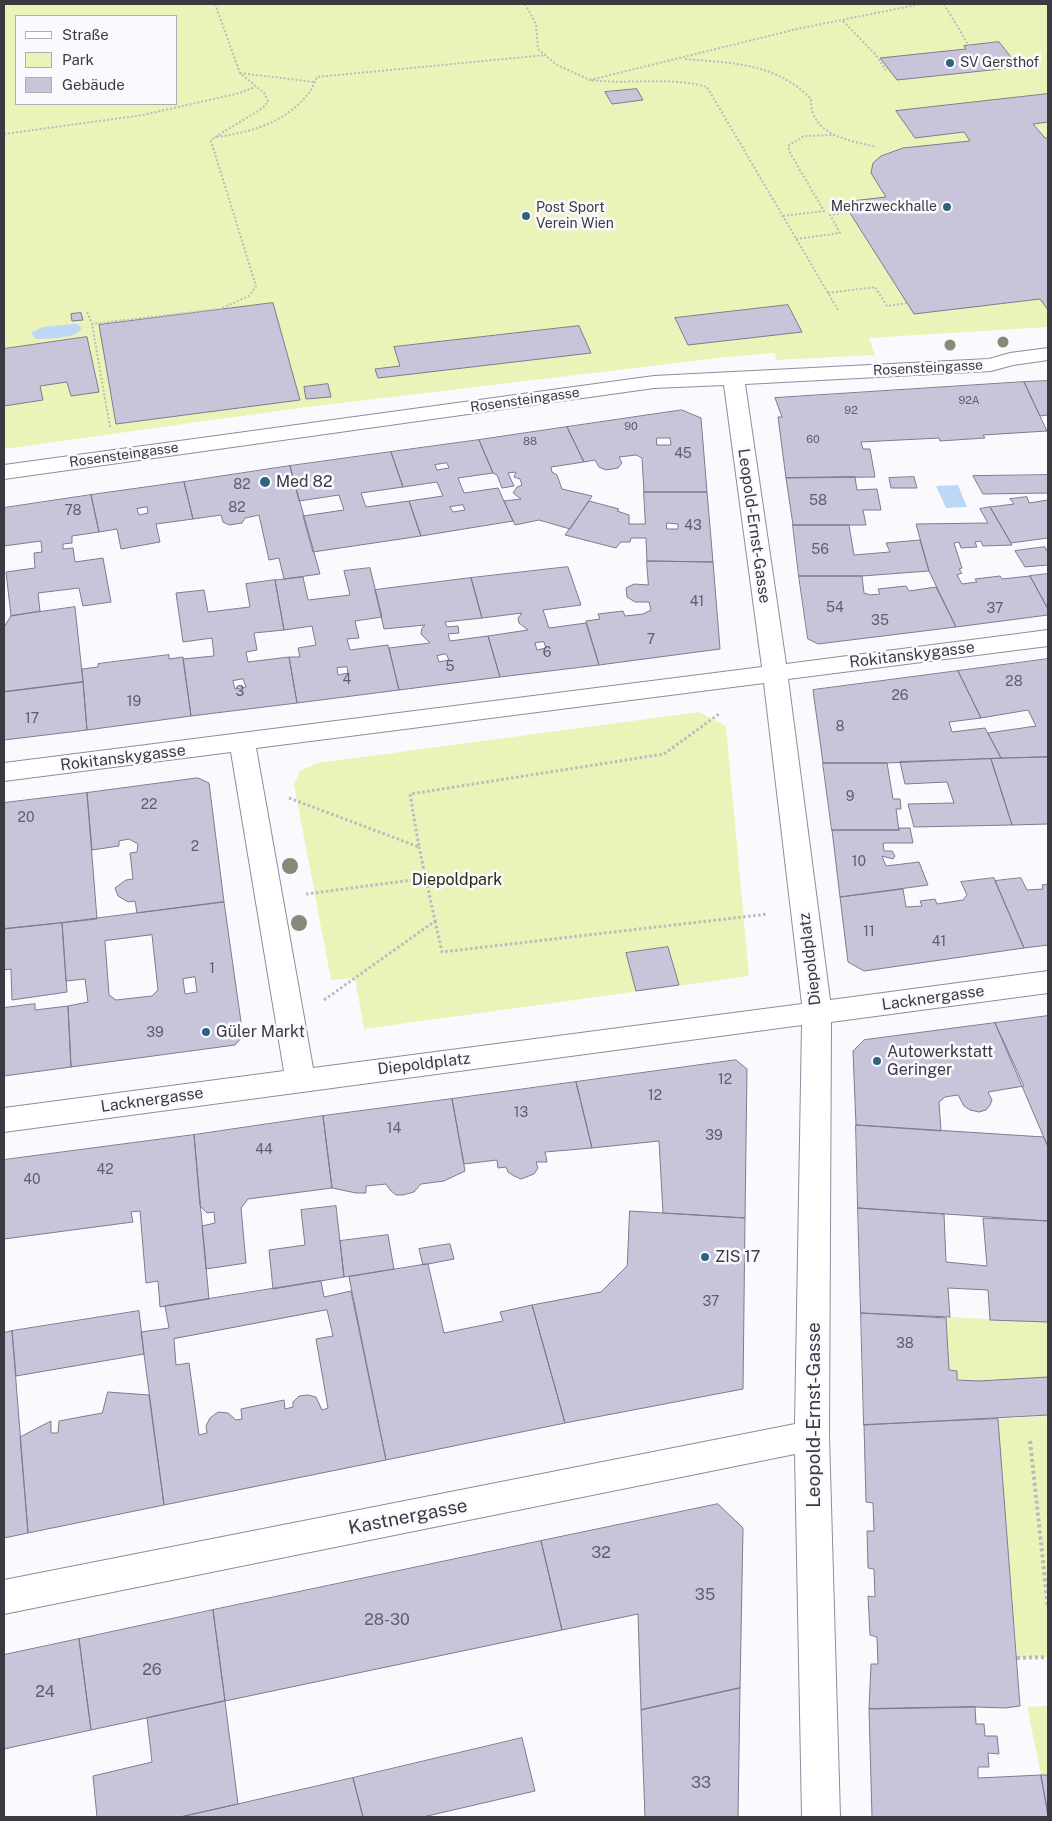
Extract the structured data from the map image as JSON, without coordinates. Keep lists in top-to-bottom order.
{
  "streets": {
    "street": [
      "Rosensteingasse",
      "Leopold-Ernst-Gasse",
      "Rokitanskygasse",
      "Diepoldplatz",
      "Lacknergasse",
      "Kastnergasse"
    ]
  },
  "crossings": [
    ["Rosensteingasse", "Leopold-Ernst-Gasse"],
    ["Leopold-Ernst-Gasse", "Rokitanskygasse"],
    ["Leopold-Ernst-Gasse", "Diepoldplatz"],
    ["Leopold-Ernst-Gasse", "Lacknergasse"],
    ["Leopold-Ernst-Gasse", "Kastnergasse"],
    ["Rokitanskygasse", "Diepoldplatz"],
    ["Diepoldplatz", "Lacknergasse"]
  ],
  "parks": ["Diepoldpark"],
  "places": [
    "SV Gersthof",
    "Mehrzweckhalle",
    "Post Sport Verein Wien",
    "Med 82",
    "Güler Markt",
    "Autowerkstatt Geringer",
    "ZIS 17"
  ],
  "house_numbers": [
    "92A",
    "92",
    "90",
    "60",
    "88",
    "45",
    "82",
    "58",
    "82",
    "78",
    "43",
    "56",
    "41",
    "54",
    "37",
    "35",
    "7",
    "6",
    "5",
    "4",
    "28",
    "3",
    "26",
    "19",
    "17",
    "8",
    "9",
    "22",
    "20",
    "2",
    "10",
    "11",
    "41",
    "1",
    "39",
    "12",
    "12",
    "13",
    "14",
    "39",
    "44",
    "42",
    "40",
    "37",
    "38",
    "32",
    "35",
    "28-30",
    "26",
    "24",
    "33"
  ],
  "legend": ["Straße", "Park", "Gebäude"]
}
